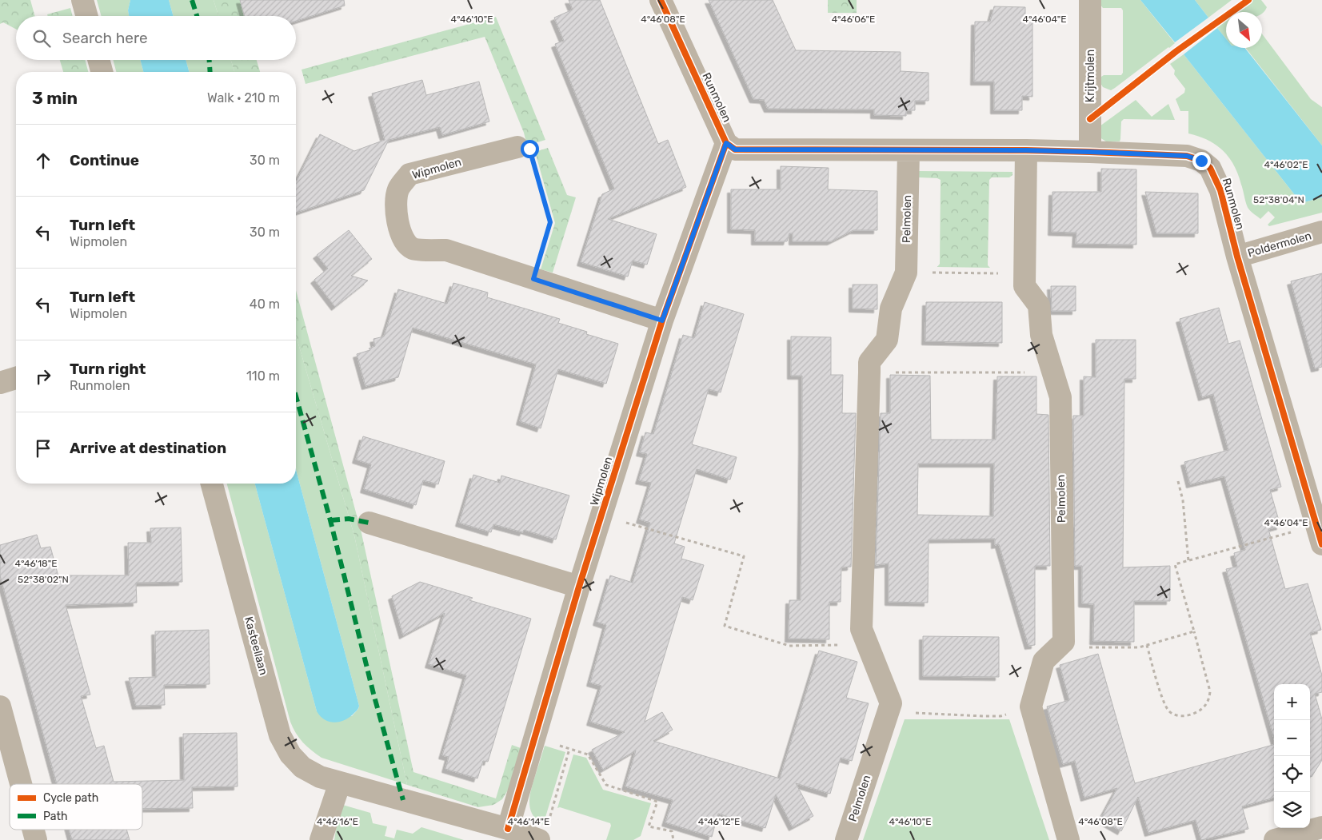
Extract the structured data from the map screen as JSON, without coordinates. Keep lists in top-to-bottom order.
{
  "streets": {
    "street": [
      "Krijtmolen",
      "Runmolen",
      "Wipmolen",
      "Pelmolen",
      "Poldermolen",
      "Kasteellaan"
    ]
  },
  "crossings": [
    ["Krijtmolen", "Runmolen"],
    ["Runmolen", "Wipmolen"],
    ["Runmolen", "Pelmolen"],
    ["Runmolen", "Poldermolen"],
    ["Wipmolen", "Kasteellaan"]
  ],
  "legend": ["Cycle path", "Path"],
  "north": "bottom right",
  "page": {
    "search": "Search here",
    "heading": ["3 min", "Walk · 210 m"],
    "list": [
      ["Continue", "30 m"],
      ["Turn left", "Wipmolen", "30 m"],
      ["Turn left", "Wipmolen", "40 m"],
      ["Turn right", "Runmolen", "110 m"],
      "Arrive at destination"
    ],
    "map_buttons": ["+", "−"]
  },
  "coordinates": [
    "4°46'10\"E",
    "4°46'08\"E",
    "4°46'06\"E",
    "4°46'04\"E",
    "4°46'02\"E",
    "52°38'04\"N",
    "4°46'18\"E",
    "52°38'02\"N",
    "4°46'16\"E",
    "4°46'14\"E",
    "4°46'12\"E"
  ]
}
